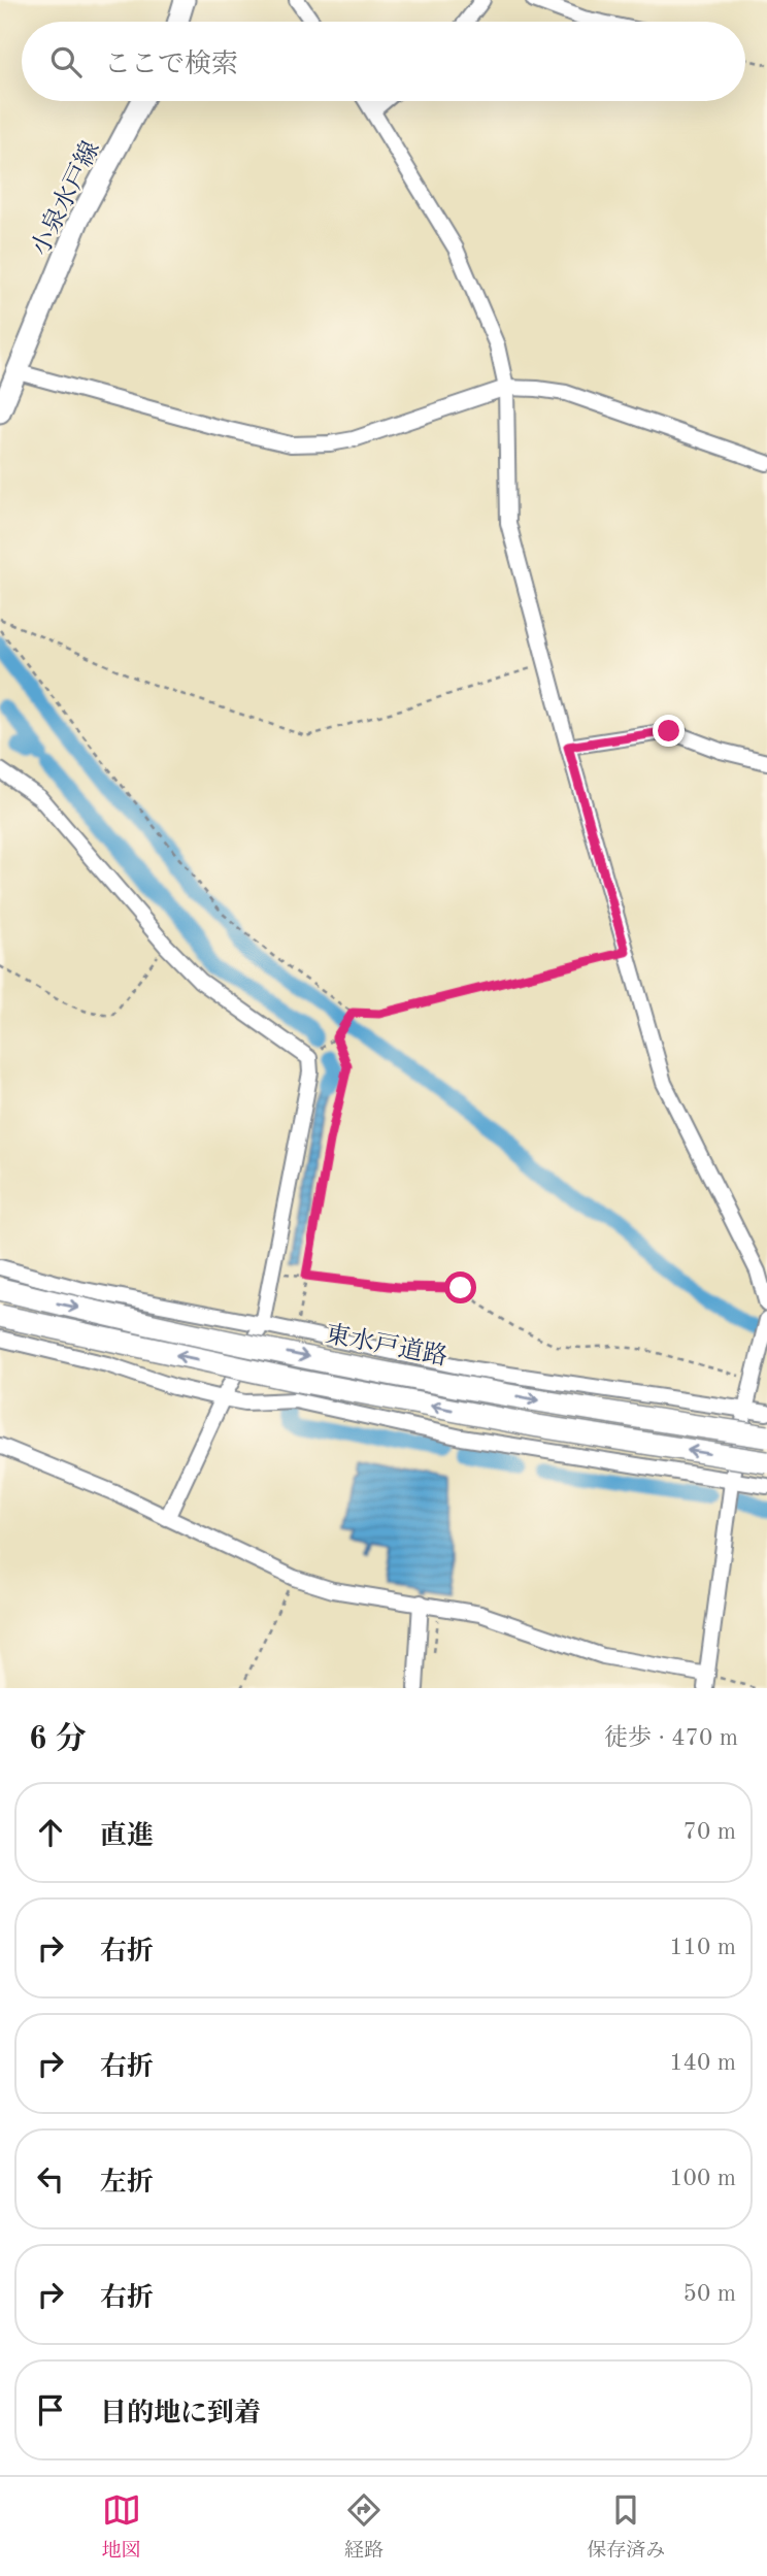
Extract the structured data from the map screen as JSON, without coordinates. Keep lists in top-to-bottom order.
{
  "streets": {
    "highway": ["東水戸道路"],
    "main road": ["小泉水戸線"]
  },
  "page": {
    "search": "ここで検索",
    "heading": ["6 分", "徒歩 · 470 m"],
    "list": [
      ["直進", "70 m"],
      ["右折", "110 m"],
      ["右折", "140 m"],
      ["左折", "100 m"],
      ["右折", "50 m"],
      "目的地に到着"
    ],
    "nav": ["地図", "経路", "保存済み"]
  }
}
